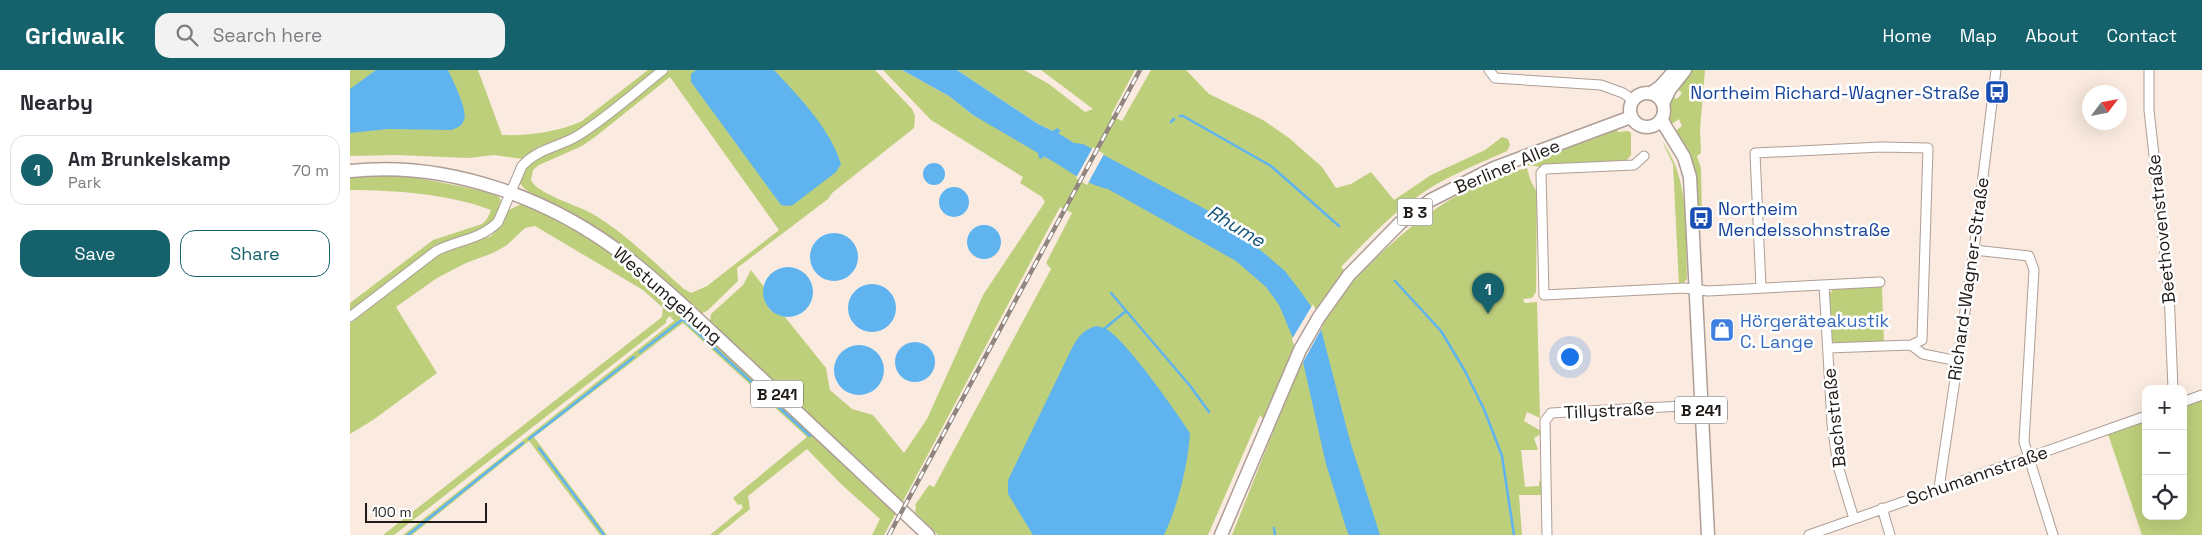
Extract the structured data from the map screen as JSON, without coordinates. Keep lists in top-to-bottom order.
{
  "streets": {
    "main road": [
      "Berliner Allee",
      "B 3",
      "Westumgehung",
      "B 241"
    ],
    "street": [
      "Beethovenstraße",
      "Richard-Wagner-Straße",
      "Tillystraße",
      "Bachstraße",
      "Schumannstraße"
    ]
  },
  "crossings": [
    ["Berliner Allee", "B 241"],
    ["Richard-Wagner-Straße", "Schumannstraße"],
    ["B 241", "Tillystraße"],
    ["Bachstraße", "Schumannstraße"]
  ],
  "water": ["Rhume"],
  "places": {
    "bus stop": ["Northeim Richard-Wagner-Straße", "Northeim Mendelssohnstraße"],
    "shop": ["Hörgeräteakustik C. Lange"]
  },
  "scale_bar": "100 m",
  "north": "top right",
  "page": {
    "header": "Gridwalk",
    "search": "Search here",
    "nav": [
      "Home",
      "Map",
      "About",
      "Contact"
    ],
    "heading": "Nearby",
    "list": [
      {
        "mark": "1",
        "name": "Am Brunkelskamp",
        "note": "Park",
        "value": "70 m"
      }
    ],
    "buttons": ["Save", "Share"],
    "pins": "1",
    "map_buttons": ["+", "−"],
    "scale": "100 m"
  }
}
